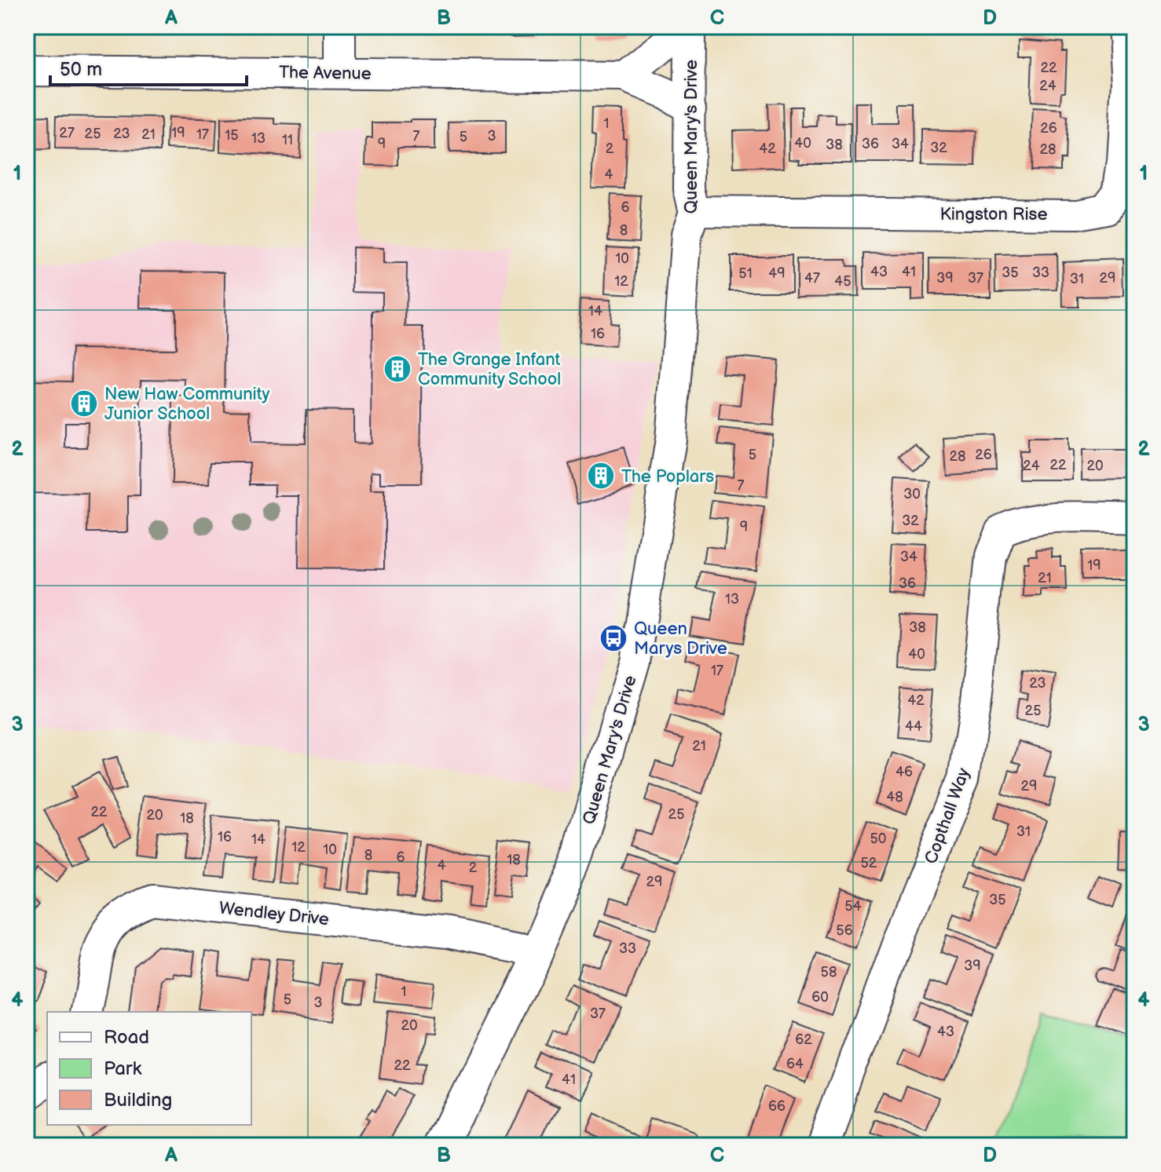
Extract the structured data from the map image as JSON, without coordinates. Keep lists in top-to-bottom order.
{
  "streets": {
    "street": [
      "The Avenue",
      "Queen Mary's Drive",
      "Kingston Rise",
      "Copthall Way",
      "Wendley Drive"
    ]
  },
  "crossings": [
    ["The Avenue", "Queen Mary's Drive"],
    ["Queen Mary's Drive", "Kingston Rise"],
    ["Queen Mary's Drive", "Wendley Drive"]
  ],
  "places": {
    "building": ["The Grange Infant Community School", "New Haw Community Junior School", "The Poplars"],
    "bus stop": ["Queen Marys Drive"]
  },
  "house_numbers": [
    "22",
    "24",
    "1",
    "26",
    "27",
    "19",
    "25",
    "23",
    "21",
    "17",
    "15",
    "7",
    "3",
    "5",
    "13",
    "11",
    "40",
    "9",
    "36",
    "34",
    "38",
    "32",
    "2",
    "42",
    "28",
    "4",
    "6",
    "8",
    "10",
    "43",
    "41",
    "35",
    "33",
    "51",
    "49",
    "47",
    "39",
    "37",
    "29",
    "31",
    "12",
    "45",
    "14",
    "16",
    "5",
    "26",
    "28",
    "22",
    "24",
    "20",
    "7",
    "30",
    "32",
    "9",
    "34",
    "19",
    "21",
    "36",
    "13",
    "38",
    "40",
    "17",
    "23",
    "42",
    "25",
    "44",
    "21",
    "46",
    "29",
    "48",
    "22",
    "25",
    "20",
    "18",
    "31",
    "16",
    "50",
    "14",
    "12",
    "10",
    "8",
    "6",
    "18",
    "52",
    "4",
    "2",
    "29",
    "35",
    "54",
    "56",
    "33",
    "39",
    "58",
    "1",
    "60",
    "5",
    "3",
    "37",
    "20",
    "43",
    "62",
    "64",
    "22",
    "41",
    "66"
  ],
  "legend": ["Road", "Park", "Building"],
  "scale_bar": "50 m",
  "grid": {
    "columns": [
      "A",
      "B",
      "C",
      "D"
    ],
    "rows": [
      "1",
      "2",
      "3",
      "4"
    ]
  }
}
